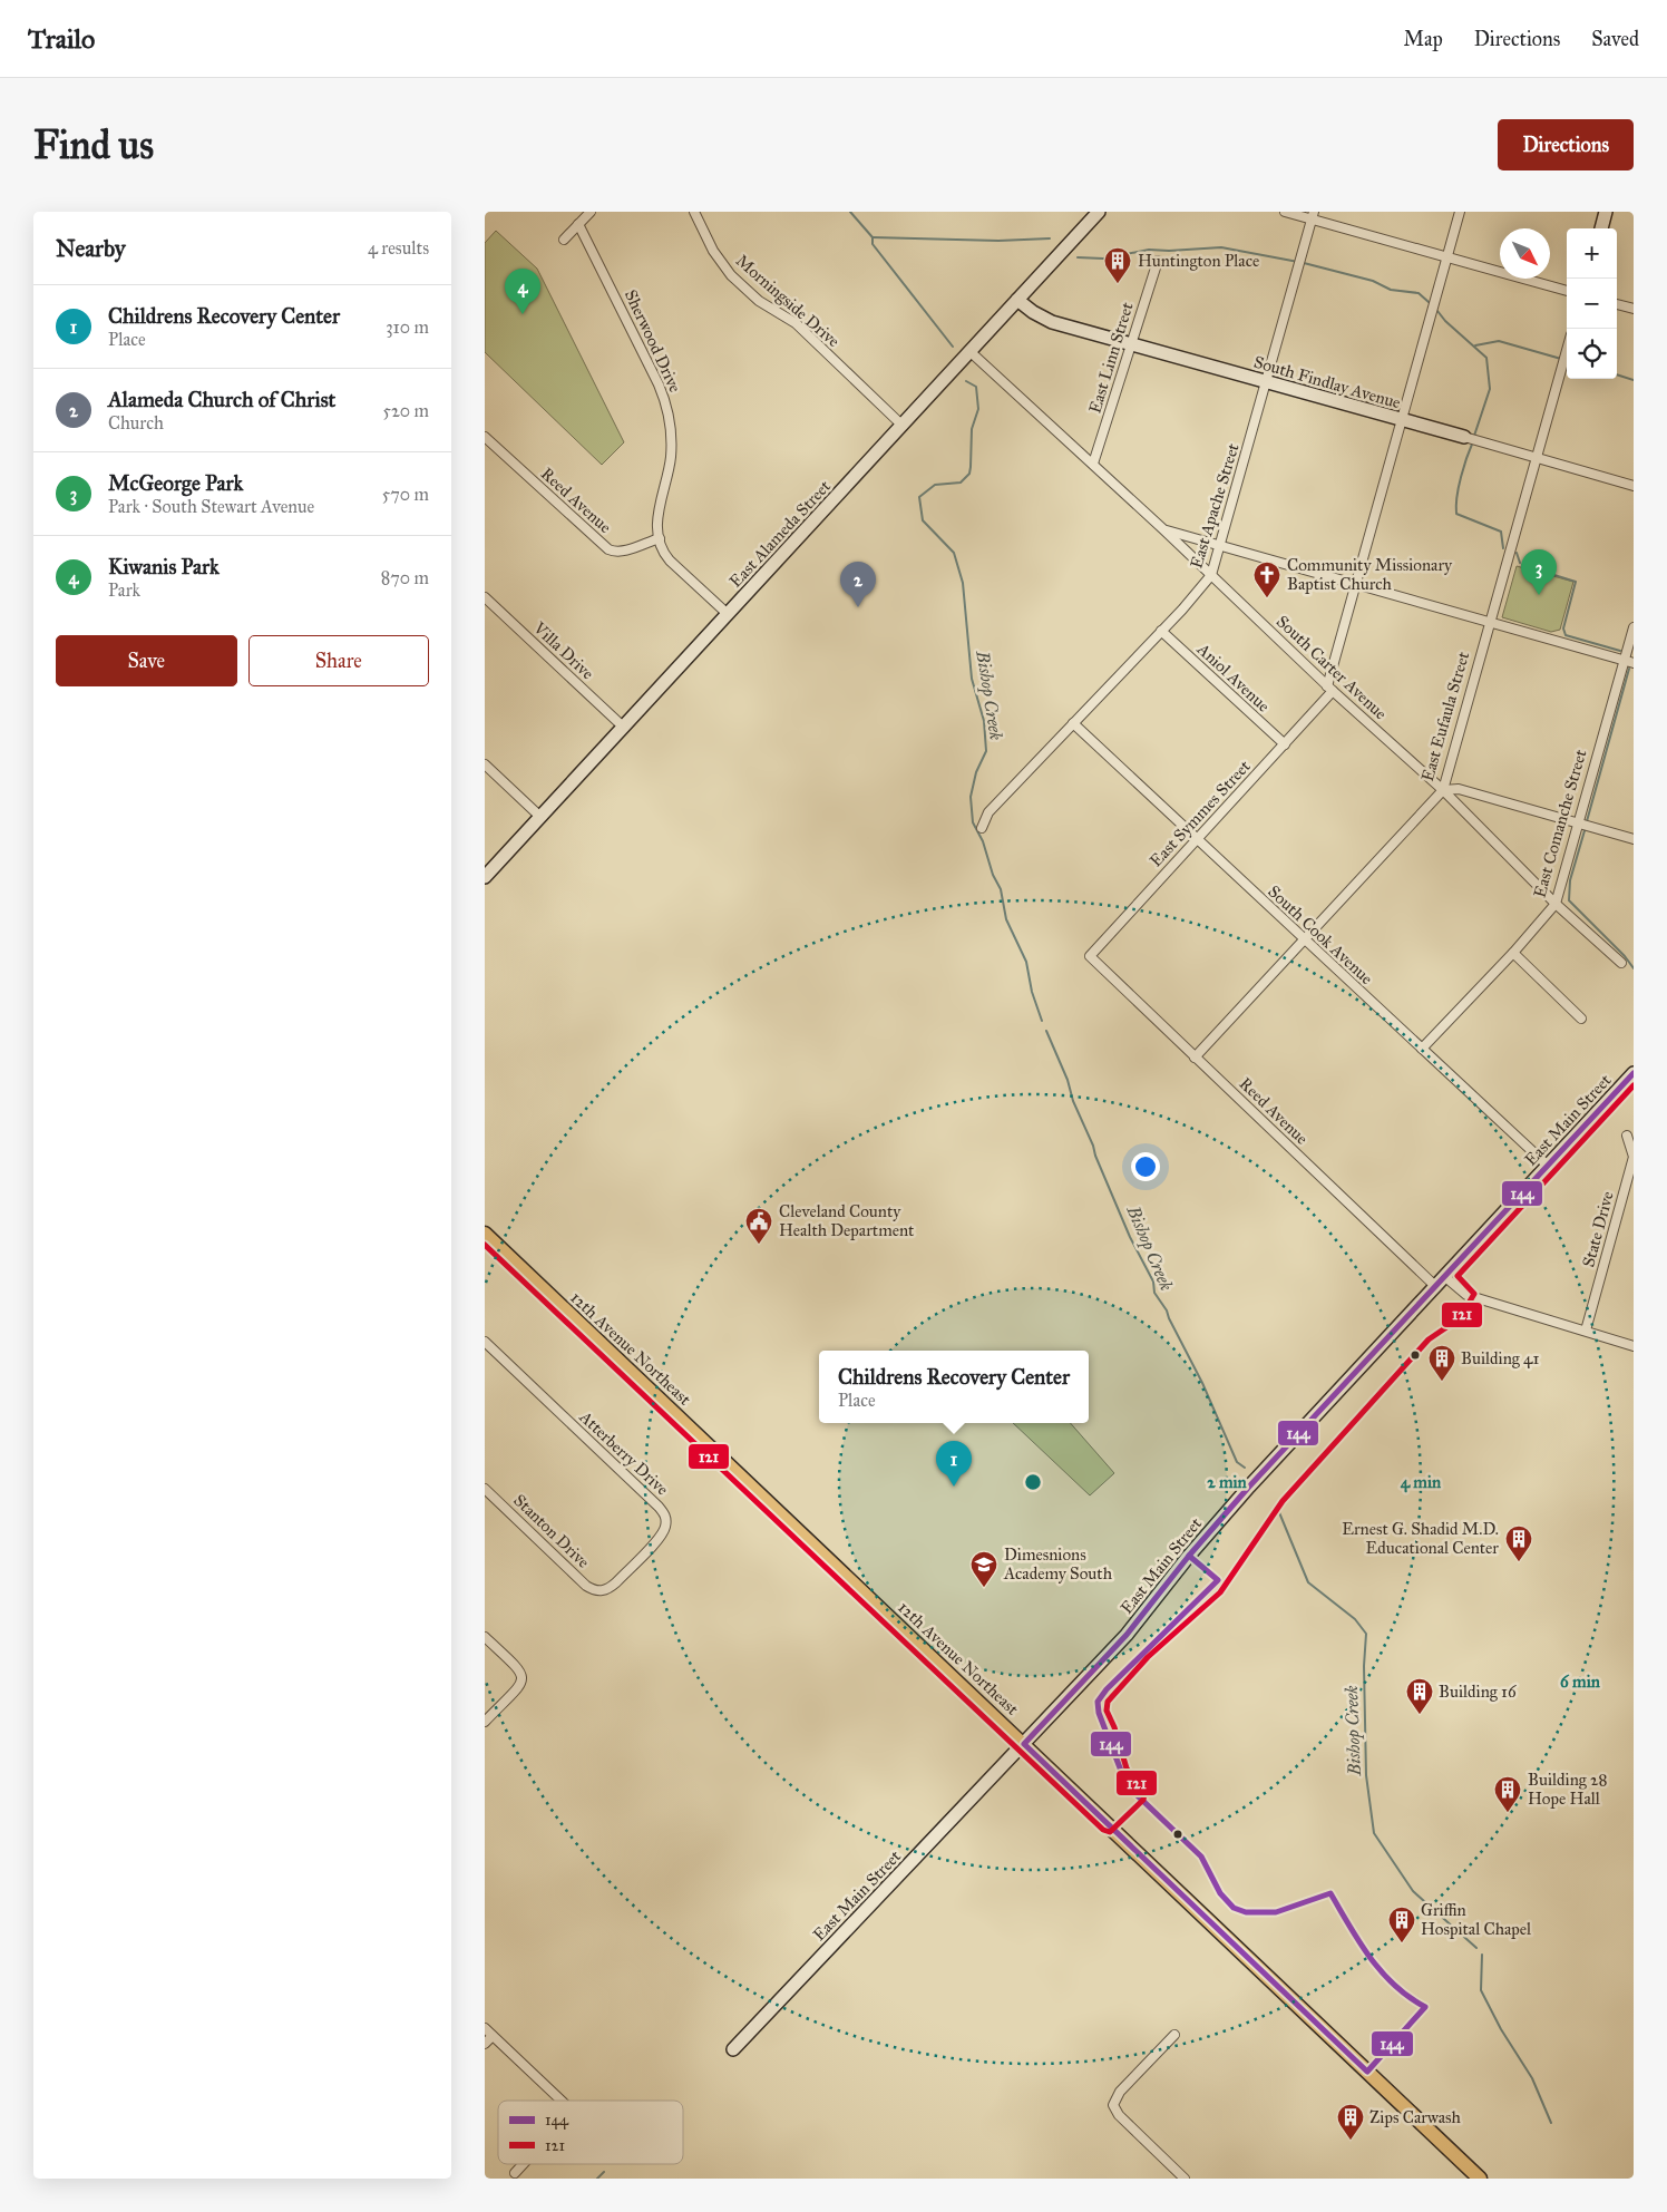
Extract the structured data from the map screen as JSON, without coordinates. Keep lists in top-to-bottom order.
{
  "streets": {
    "main road": ["12th Avenue Northeast"],
    "street": [
      "Morningside Drive",
      "Sherwood Drive",
      "East Linn Street",
      "South Findlay Avenue",
      "Reed Avenue",
      "East Apache Street",
      "East Alameda Street",
      "Villa Drive",
      "South Carter Avenue",
      "Aniol Avenue",
      "East Eufaula Street",
      "East Symmes Street",
      "East Comanche Street",
      "South Cook Avenue",
      "East Main Street",
      "State Drive",
      "Atterberry Drive",
      "Stanton Drive"
    ]
  },
  "crossings": [
    ["Morningside Drive", "East Alameda Street"],
    ["Sherwood Drive", "Reed Avenue"],
    ["Sherwood Drive", "East Alameda Street"],
    ["East Linn Street", "South Findlay Avenue"],
    ["East Linn Street", "South Carter Avenue"],
    ["South Findlay Avenue", "East Apache Street"],
    ["South Findlay Avenue", "East Alameda Street"],
    ["South Findlay Avenue", "East Eufaula Street"],
    ["South Findlay Avenue", "East Symmes Street"],
    ["Reed Avenue", "East Eufaula Street"],
    ["Reed Avenue", "East Symmes Street"],
    ["Reed Avenue", "East Main Street"],
    ["East Apache Street", "South Carter Avenue"],
    ["East Apache Street", "Aniol Avenue"],
    ["East Apache Street", "South Cook Avenue"],
    ["East Alameda Street", "Villa Drive"],
    ["East Alameda Street", "South Carter Avenue"],
    ["South Carter Avenue", "East Eufaula Street"],
    ["South Carter Avenue", "East Symmes Street"],
    ["South Carter Avenue", "East Comanche Street"],
    ["Aniol Avenue", "East Symmes Street"],
    ["East Eufaula Street", "South Cook Avenue"],
    ["East Symmes Street", "South Cook Avenue"],
    ["East Comanche Street", "South Cook Avenue"],
    ["South Cook Avenue", "East Main Street"],
    ["East Main Street", "12th Avenue Northeast"],
    ["Atterberry Drive", "Stanton Drive"]
  ],
  "water": ["Bishop Creek"],
  "places": {
    "building": [
      "Huntington Place",
      "Building 41",
      "Ernest G. Shadid M.D. Educational Center",
      "Building 16",
      "Building 28 Hope Hall",
      "Griffin Hospital Chapel",
      "Zips Carwash"
    ],
    "church": ["Community Missionary Baptist Church"],
    "public building": ["Cleveland County Health Department"],
    "school or university": ["Dimesnions Academy South"]
  },
  "lines": ["transit line 144", "transit line 121"],
  "legend": ["144", "121"],
  "north": "bottom right",
  "page": {
    "header": "Trailo",
    "nav": ["Map", "Directions", "Saved"],
    "buttons": [
      "Directions",
      ["Save", "Share"]
    ],
    "title": "Find us",
    "heading": ["Nearby", "4 results"],
    "map_buttons": ["+", "−"],
    "pins": [
      "4",
      "3",
      "2",
      "1"
    ],
    "list": [
      {
        "mark": "1",
        "name": "Childrens Recovery Center",
        "note": "Place",
        "value": "310 m"
      },
      {
        "mark": "2",
        "name": "Alameda Church of Christ",
        "note": "Church",
        "value": "520 m"
      },
      {
        "mark": "3",
        "name": "McGeorge Park",
        "note": "Park · South Stewart Avenue",
        "value": "570 m"
      },
      {
        "mark": "4",
        "name": "Kiwanis Park",
        "note": "Park",
        "value": "870 m"
      }
    ],
    "popup": ["Childrens Recovery Center", "Place"]
  },
  "rings": ["2 min", "4 min", "6 min"]
}
